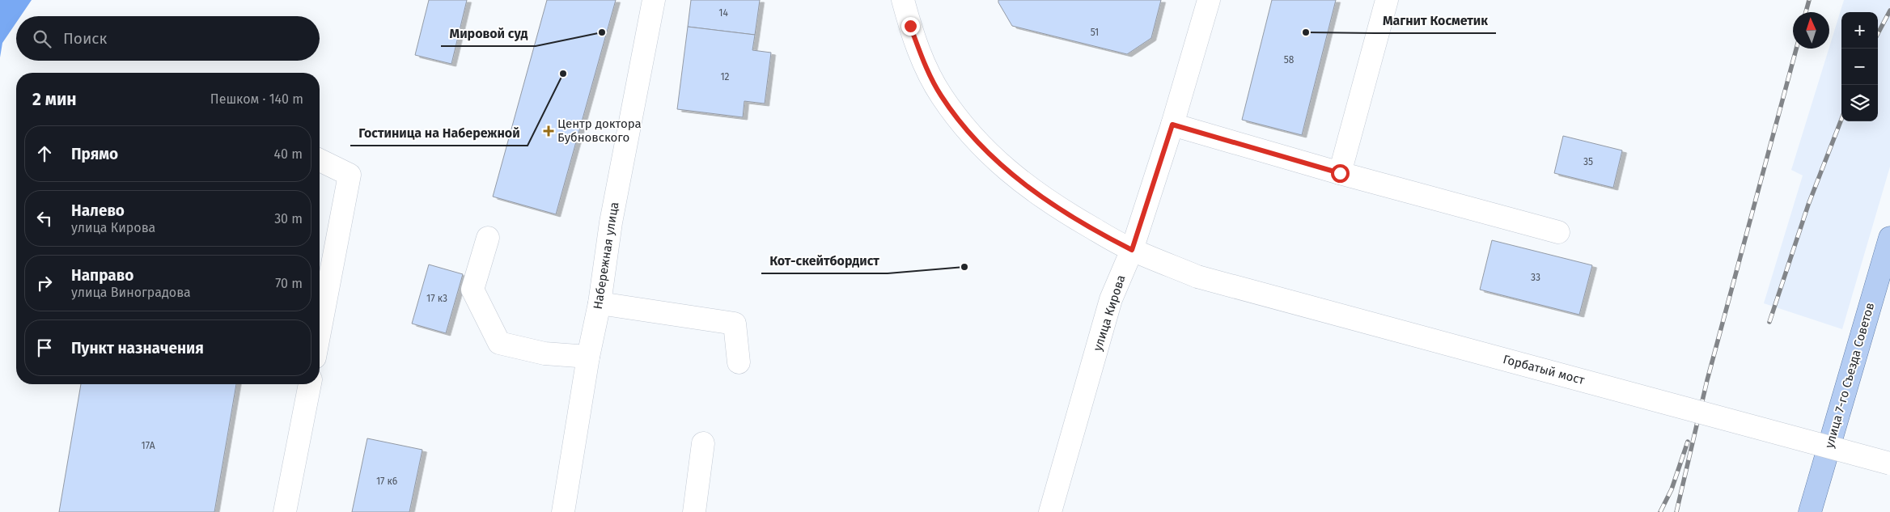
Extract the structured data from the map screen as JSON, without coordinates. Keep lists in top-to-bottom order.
{
  "streets": {
    "main road": ["улица 7-го Съезда Советов"],
    "street": ["Набережная улица", "улица Кирова", "Горбатый мост"]
  },
  "crossings": [
    ["улица Кирова", "Горбатый мост"]
  ],
  "places": {
    "other": [
      "Мировой суд",
      "Магнит Косметик",
      "Гостиница на Набережной",
      "Кот-скейтбордист"
    ],
    "health": ["Центр доктора Бубновского"]
  },
  "house_numbers": [
    "14",
    "51",
    "58",
    "12",
    "35",
    "33",
    "17 к3",
    "17А",
    "17 к6"
  ],
  "north": "top",
  "page": {
    "map_buttons": ["+", "−"],
    "search": "Поиск",
    "heading": ["2 мин", "Пешком · 140 m"],
    "list": [
      ["Прямо", "40 m"],
      ["Налево", "улица Кирова", "30 m"],
      ["Направо", "улица Виноградова", "70 m"],
      "Пункт назначения"
    ]
  }
}
